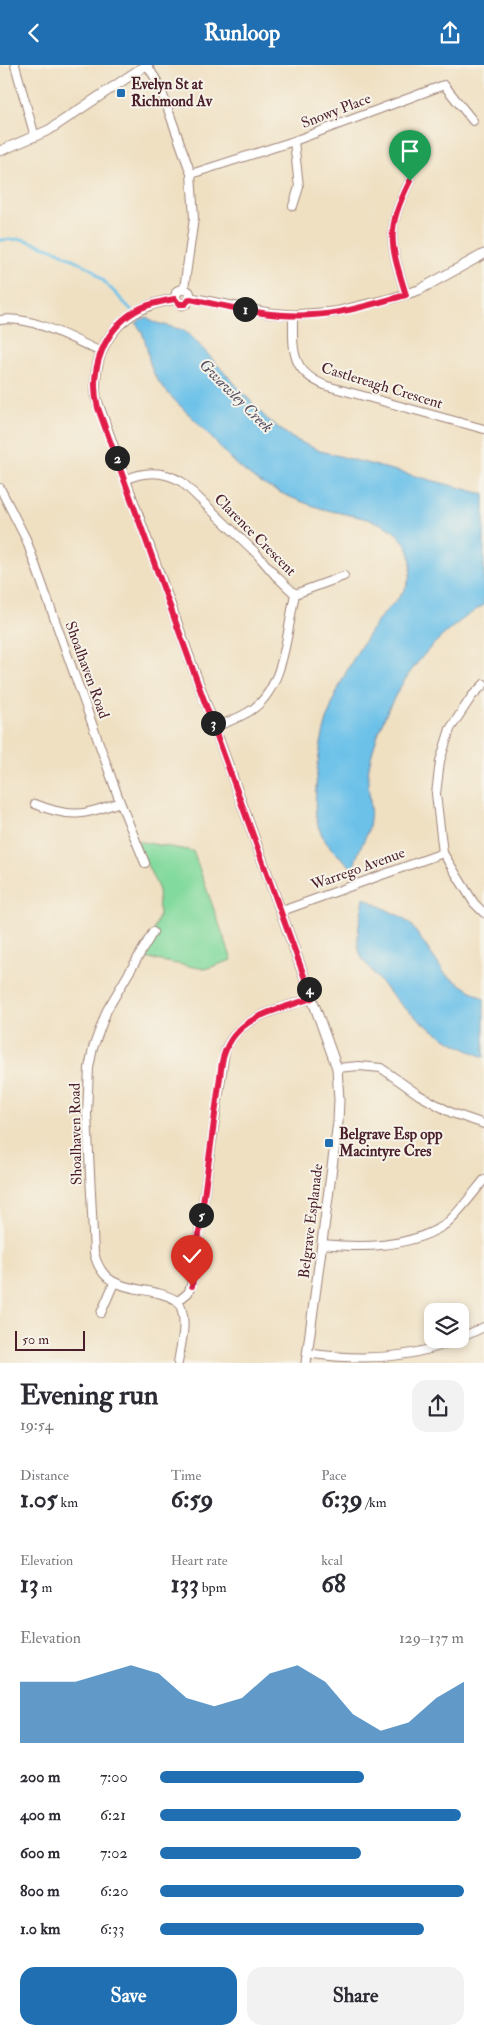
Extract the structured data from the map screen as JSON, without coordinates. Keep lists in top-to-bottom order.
{
  "streets": {
    "street": [
      "Snowy Place",
      "Castlereagh Crescent",
      "Clarence Crescent",
      "Shoalhaven Road",
      "Warrego Avenue",
      "Belgrave Esplanade"
    ]
  },
  "crossings": [
    ["Clarence Crescent", "Belgrave Esplanade"],
    ["Warrego Avenue", "Belgrave Esplanade"]
  ],
  "water": ["Gwawley Creek"],
  "places": {
    "transit": ["Evelyn St at Richmond Av", "Belgrave Esp opp Macintyre Cres"]
  },
  "scale_bar": "50 m",
  "page": {
    "header": "Runloop",
    "pins": [
      "1",
      "2",
      "3",
      "4",
      "5"
    ],
    "scale": "50 m",
    "heading": ["Evening run", "19:54"],
    "stats": [
      ["Distance", "1.05 km"],
      ["Time", "6:59"],
      ["Pace", "6:39 /km"],
      ["Elevation", "13 m"],
      ["Heart rate", "133 bpm"],
      ["kcal", "68"]
    ],
    "chart": ["Elevation", "129–137 m"],
    "list": [
      {
        "name": "200 m",
        "note": "7:00"
      },
      {
        "name": "400 m",
        "note": "6:21"
      },
      {
        "name": "600 m",
        "note": "7:02"
      },
      {
        "name": "800 m",
        "note": "6:20"
      },
      {
        "name": "1.0 km",
        "note": "6:33"
      }
    ],
    "buttons": ["Save", "Share"]
  }
}
